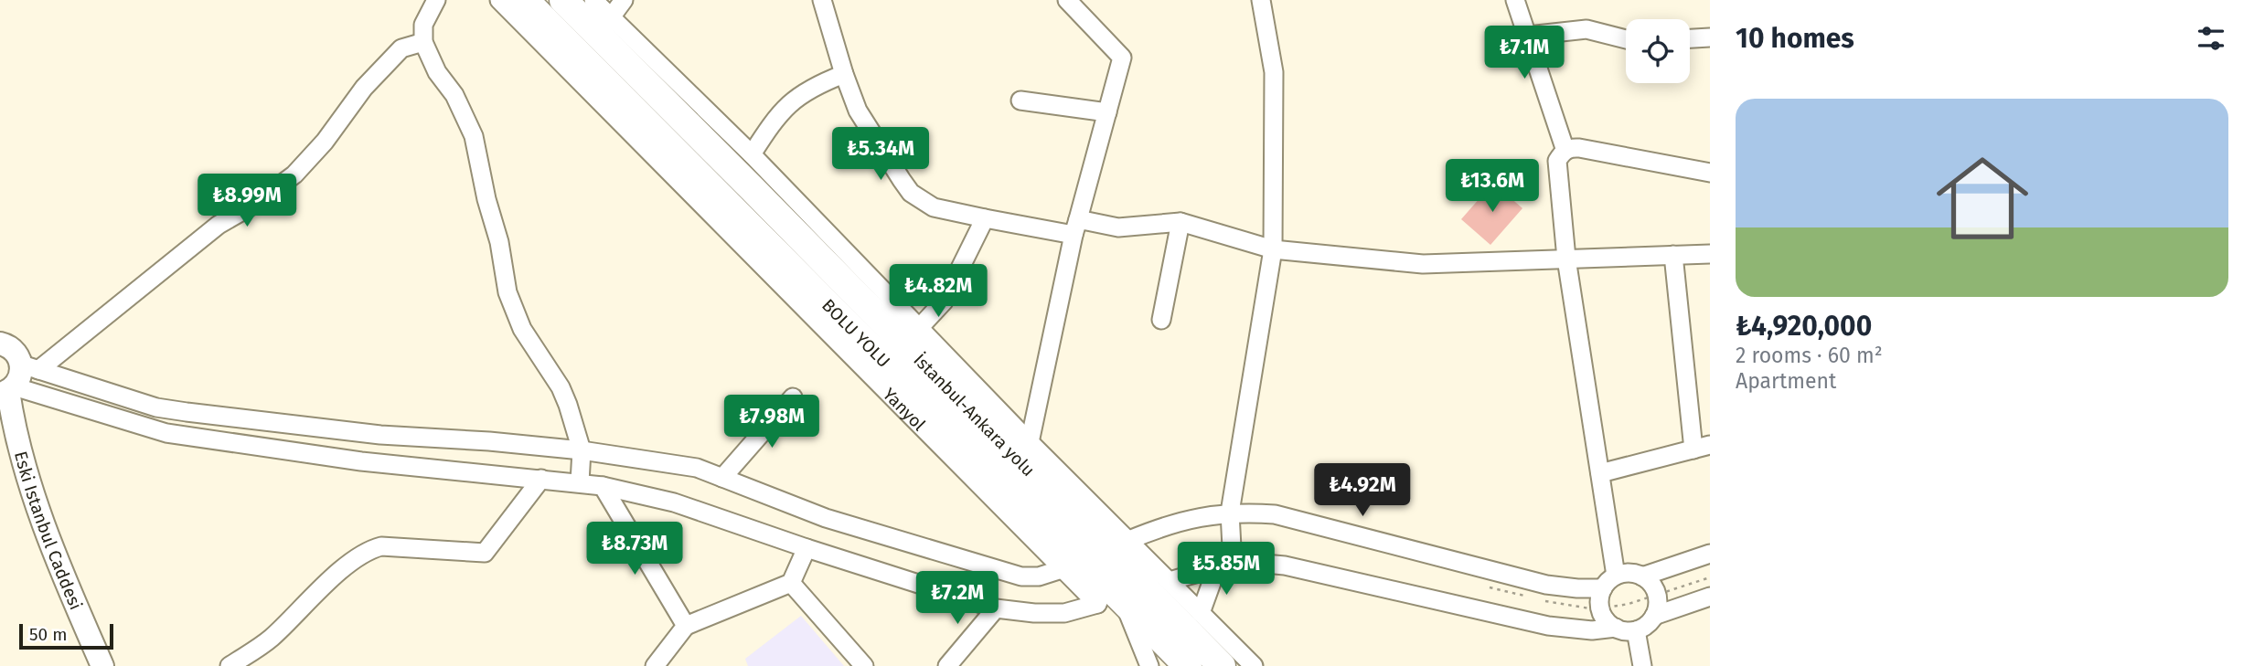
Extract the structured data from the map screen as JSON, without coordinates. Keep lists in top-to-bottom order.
{
  "streets": {
    "highway": ["BOLU YOLU", "İstanbul-Ankara yolu"],
    "main road": ["Eski Istanbul Caddesi"],
    "street": ["Yanyol"]
  },
  "crossings": [
    ["BOLU YOLU", "Yanyol"]
  ],
  "scale_bar": "50 m",
  "page": {
    "heading": "10 homes",
    "price": [
      "₺7.1M",
      "₺5.34M",
      "₺13.6M",
      "₺8.99M",
      "₺4.82M",
      "₺7.98M",
      "₺4.92M",
      "₺8.73M",
      "₺5.85M",
      "₺7.2M"
    ],
    "list": [
      {
        "name": "₺4,920,000",
        "note": "2 rooms · 60 m² · Apartment"
      }
    ],
    "scale": "50 m"
  }
}
